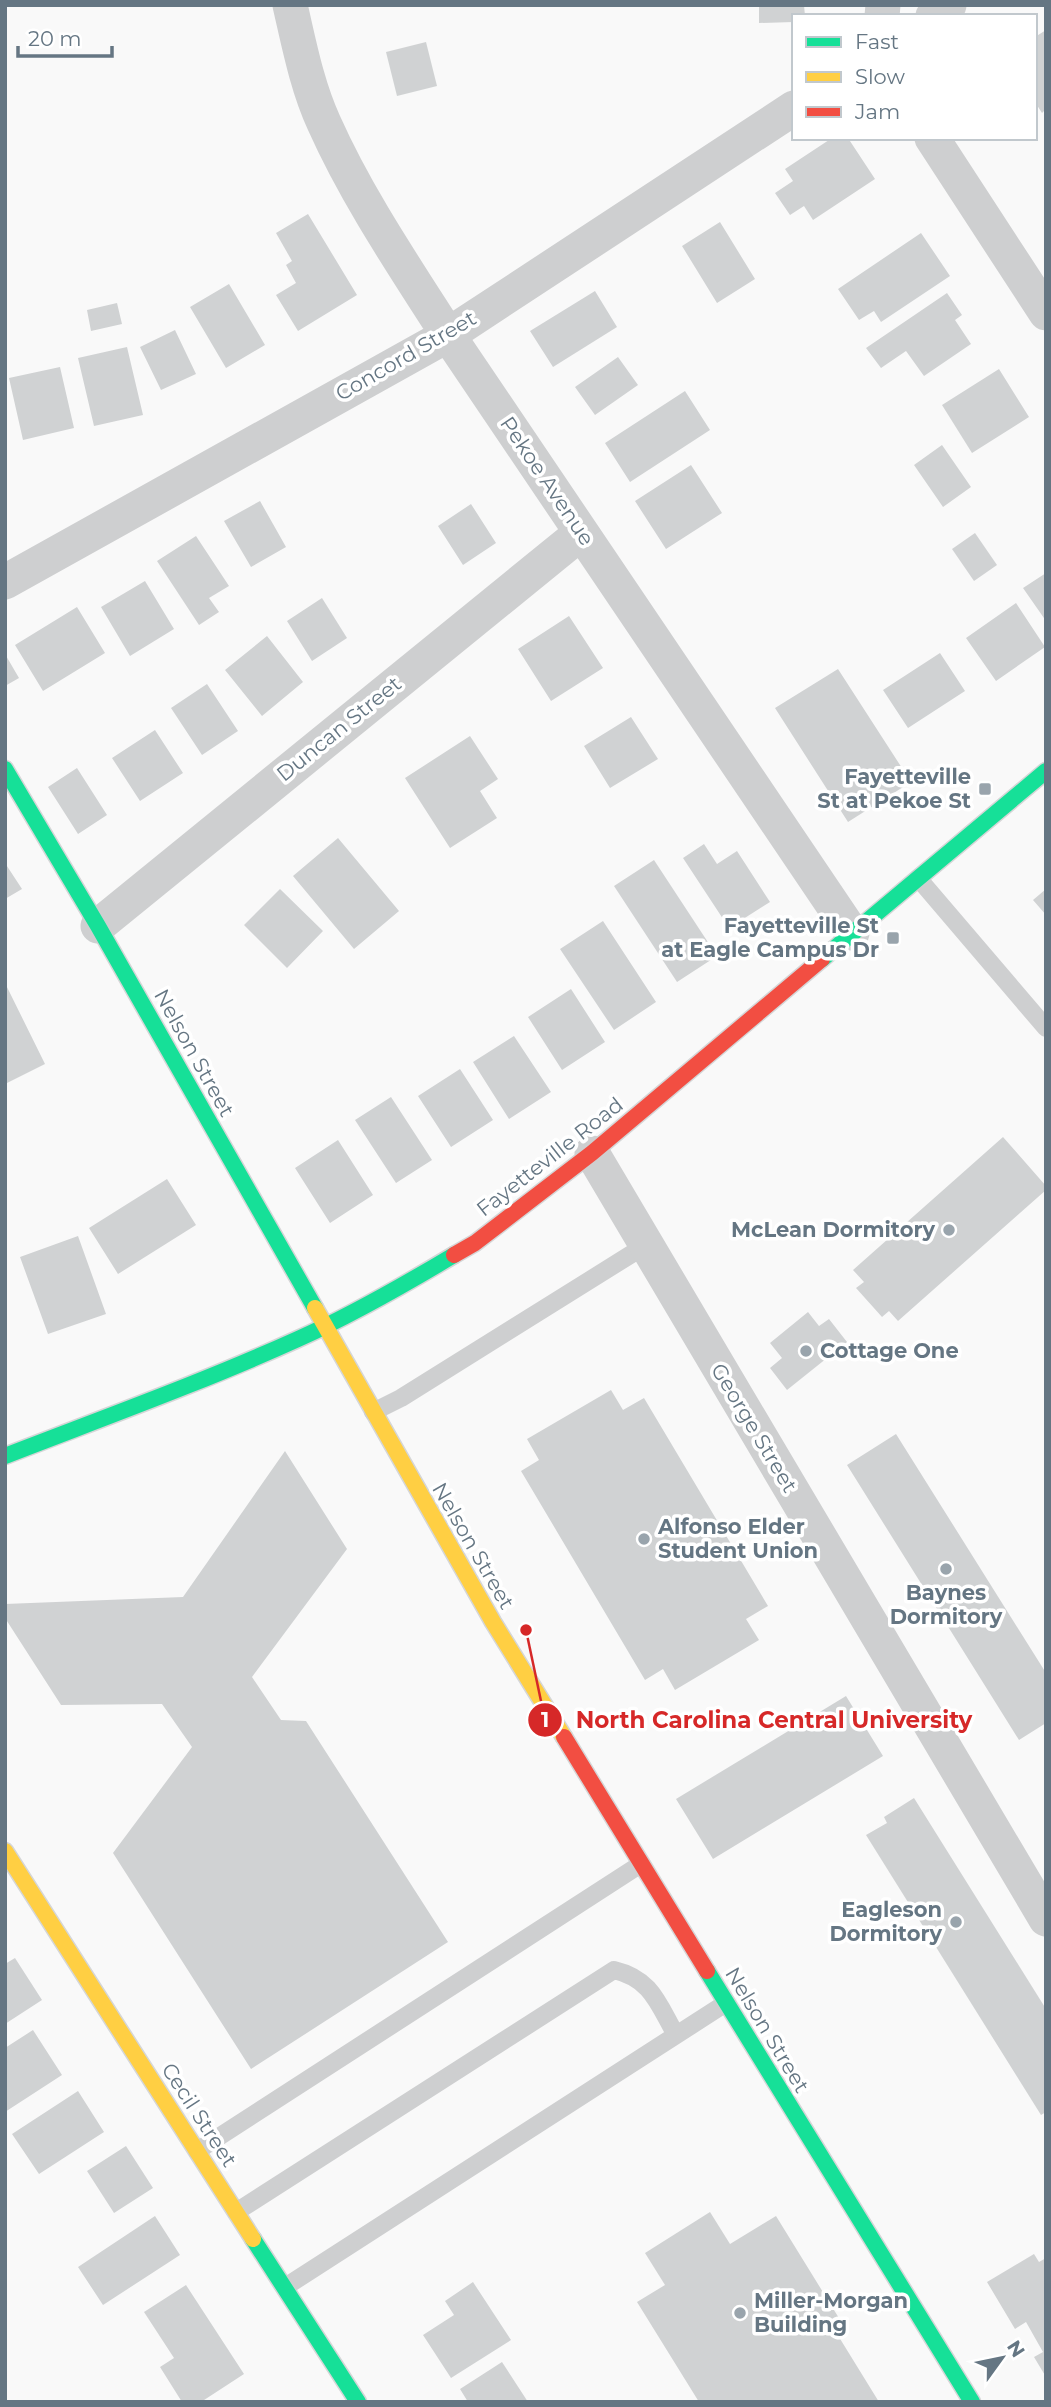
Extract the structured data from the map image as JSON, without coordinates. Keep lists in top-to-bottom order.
{
  "streets": {
    "street": [
      "Concord Street",
      "Pekoe Avenue",
      "Duncan Street",
      "Nelson Street",
      "Fayetteville Road",
      "George Street",
      "Cecil Street"
    ]
  },
  "crossings": [
    ["Concord Street", "Pekoe Avenue"],
    ["Pekoe Avenue", "Duncan Street"],
    ["Pekoe Avenue", "Fayetteville Road"],
    ["Duncan Street", "Nelson Street"],
    ["Nelson Street", "Fayetteville Road"],
    ["Fayetteville Road", "George Street"]
  ],
  "places": {
    "transit": ["Fayetteville St at Pekoe St", "Fayetteville St at Eagle Campus Dr"],
    "other": [
      "McLean Dormitory",
      "Cottage One",
      "Alfonso Elder Student Union",
      "Baynes Dormitory",
      "North Carolina Central University",
      "Eagleson Dormitory",
      "Miller-Morgan Building"
    ]
  },
  "legend": ["Fast", "Slow", "Jam"],
  "scale_bar": "20 m",
  "north": "top right"
}
